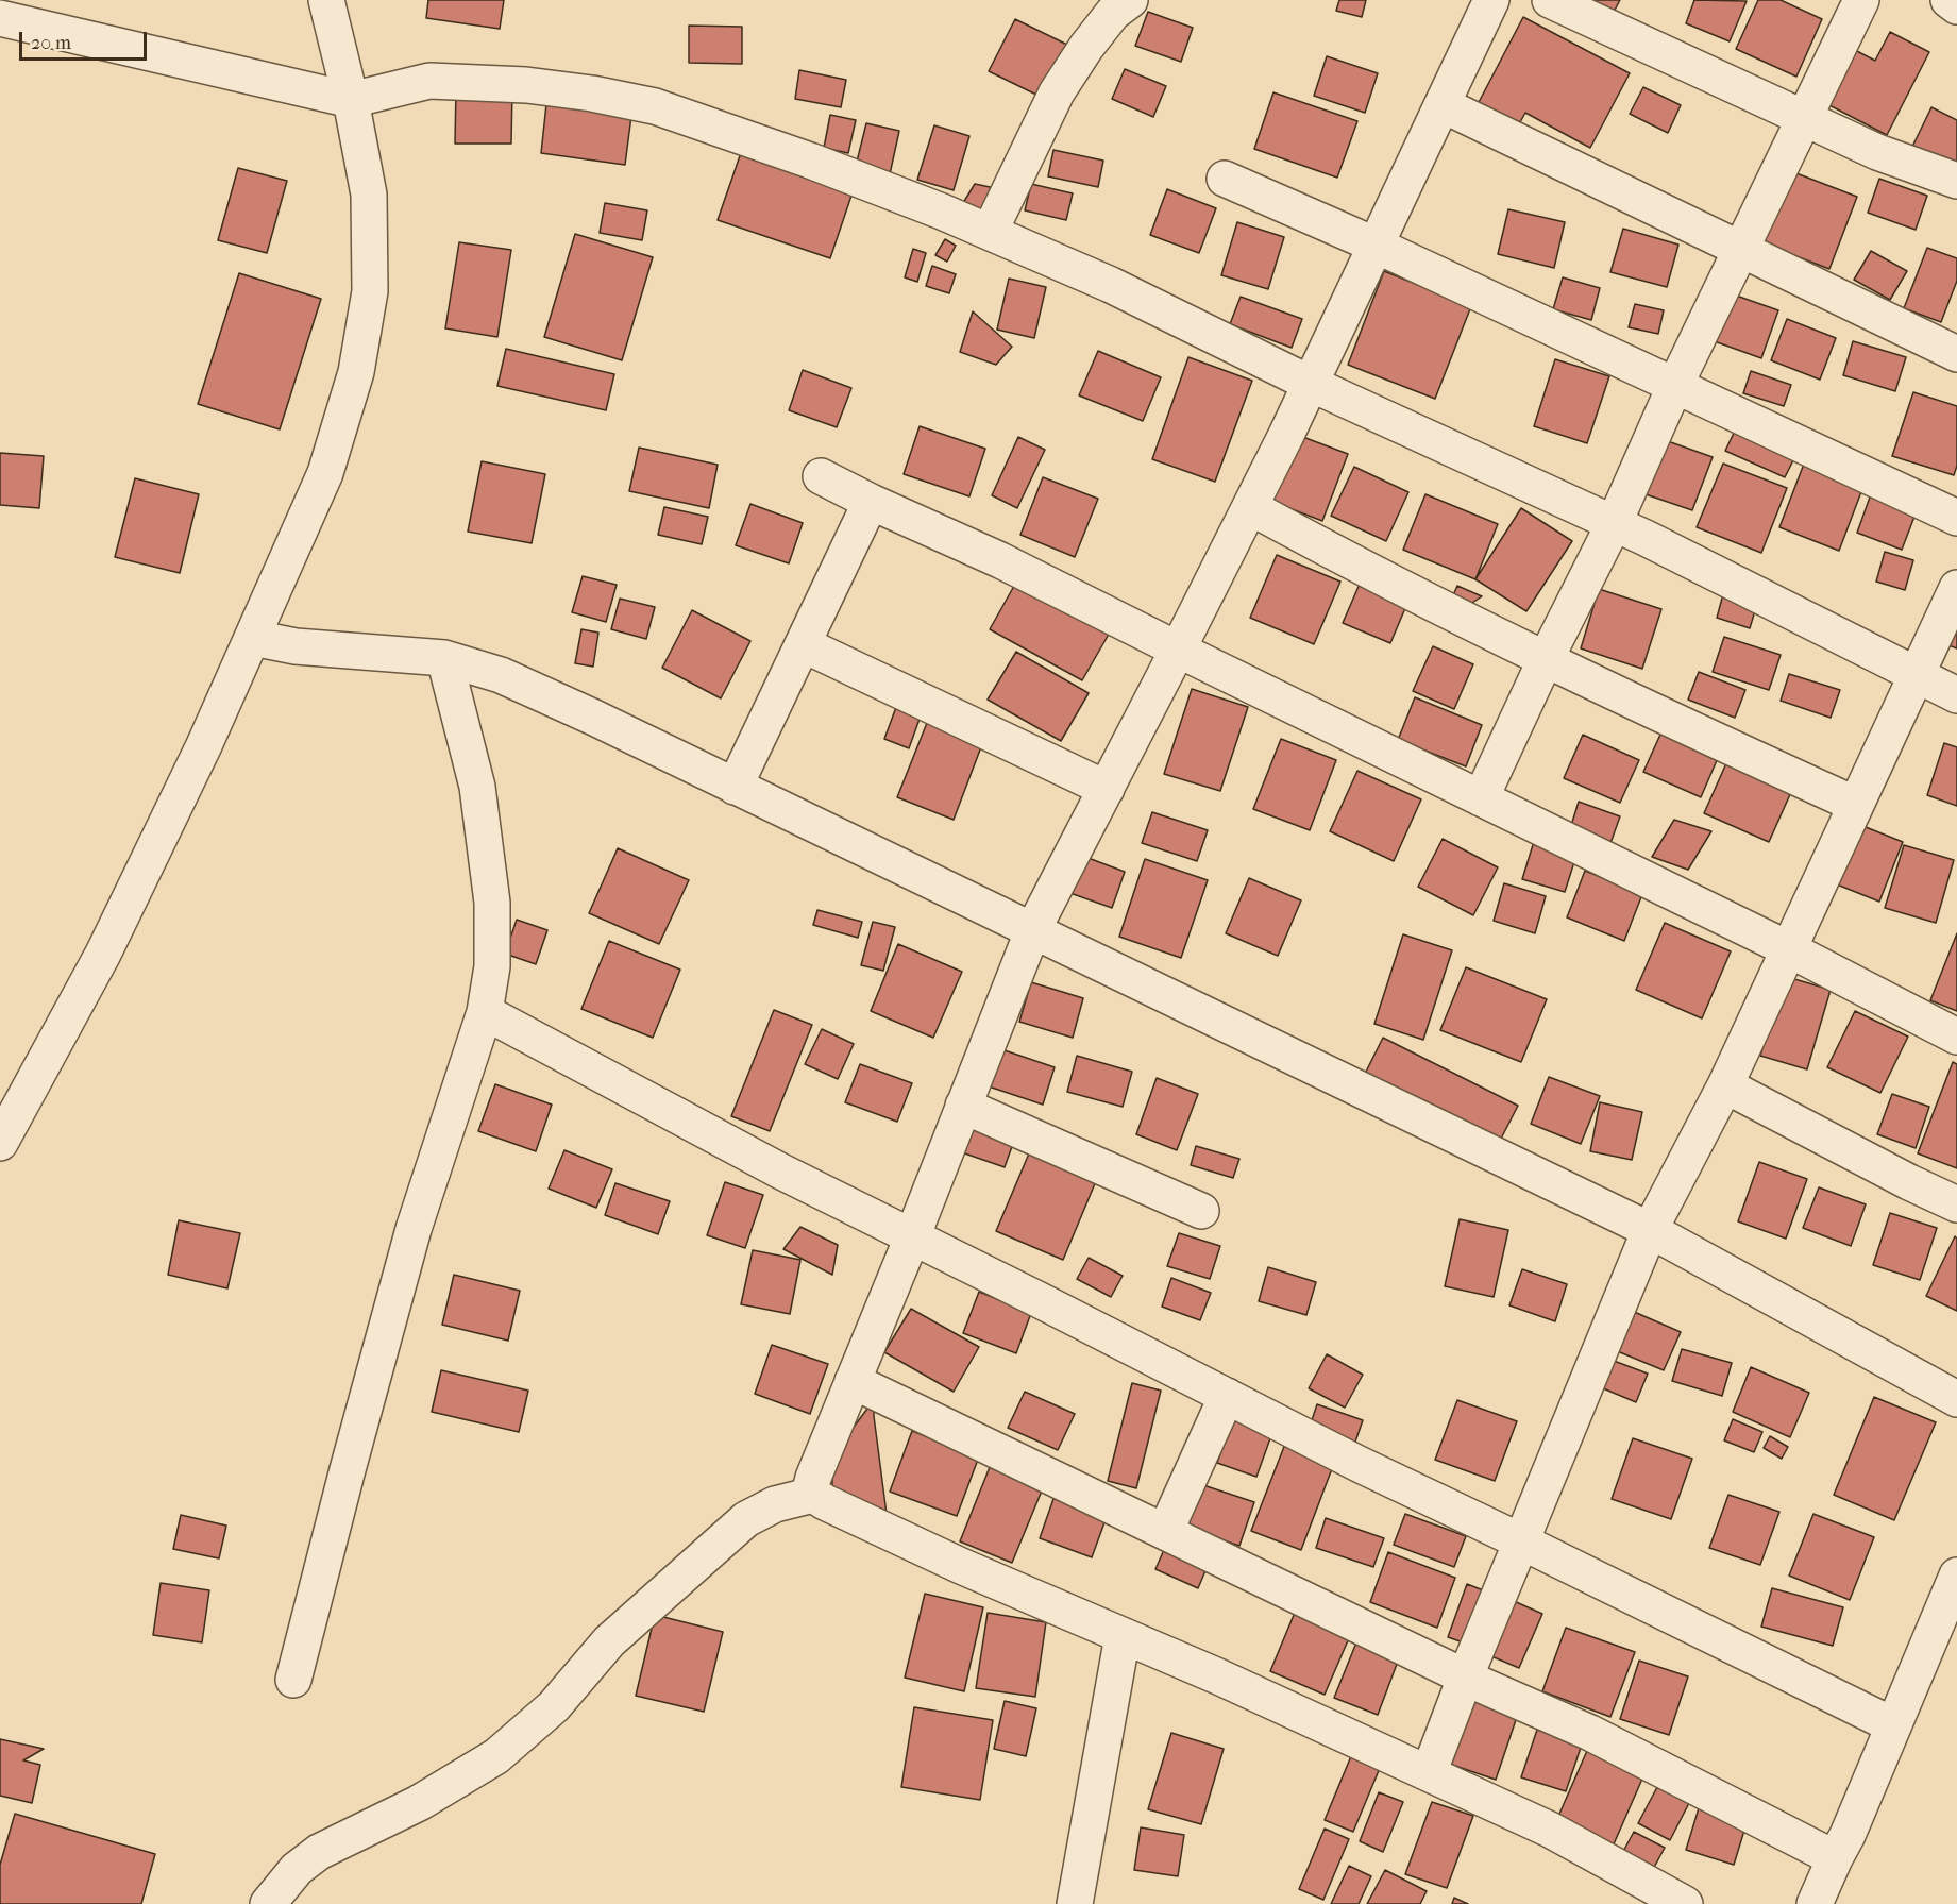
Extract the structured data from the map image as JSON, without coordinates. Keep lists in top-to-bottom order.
{
  "scale_bar": "20 m"
}
